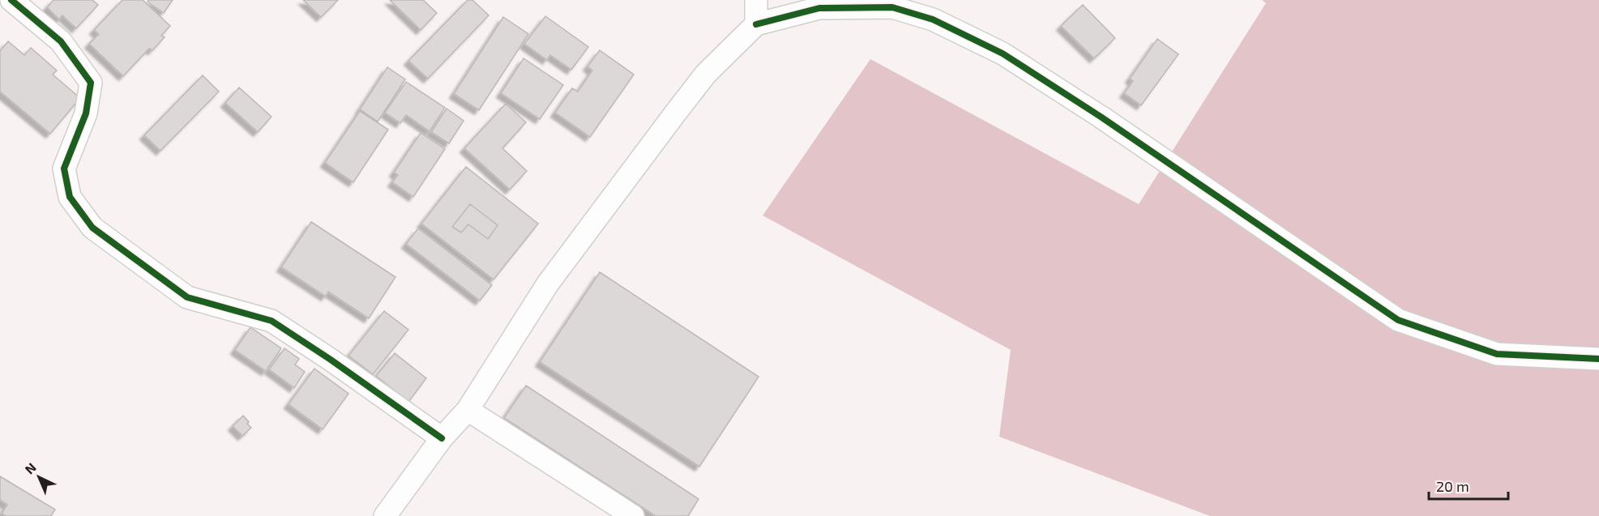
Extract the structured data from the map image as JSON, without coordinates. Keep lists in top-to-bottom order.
{
  "scale_bar": "20 m",
  "north": "top left"
}
